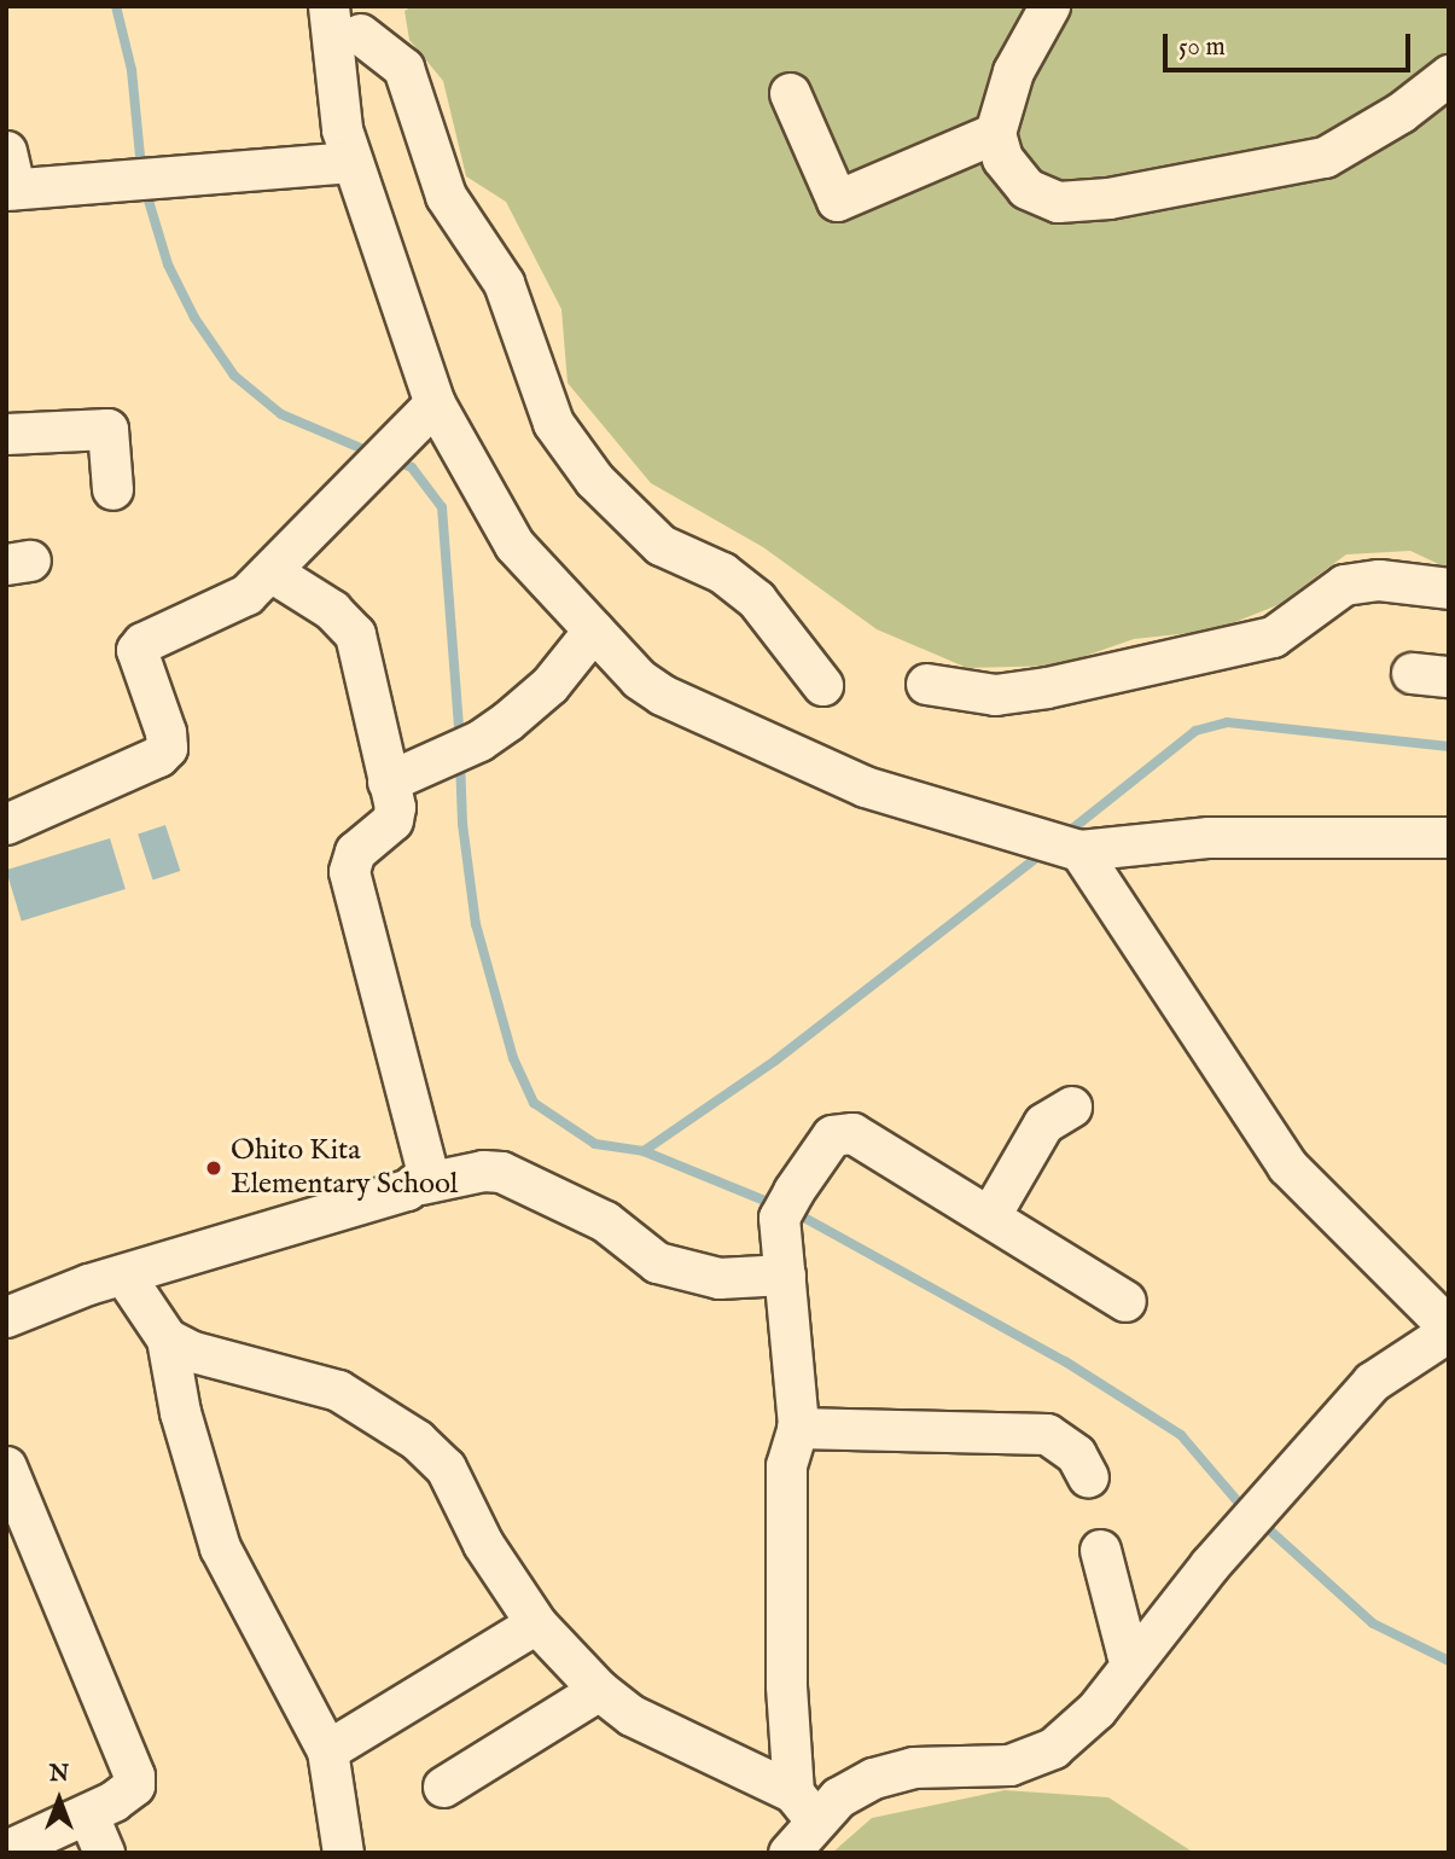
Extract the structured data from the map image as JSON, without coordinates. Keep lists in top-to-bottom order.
{
  "places": ["Ohito Kita Elementary School"],
  "scale_bar": "50 m",
  "north": "top"
}
